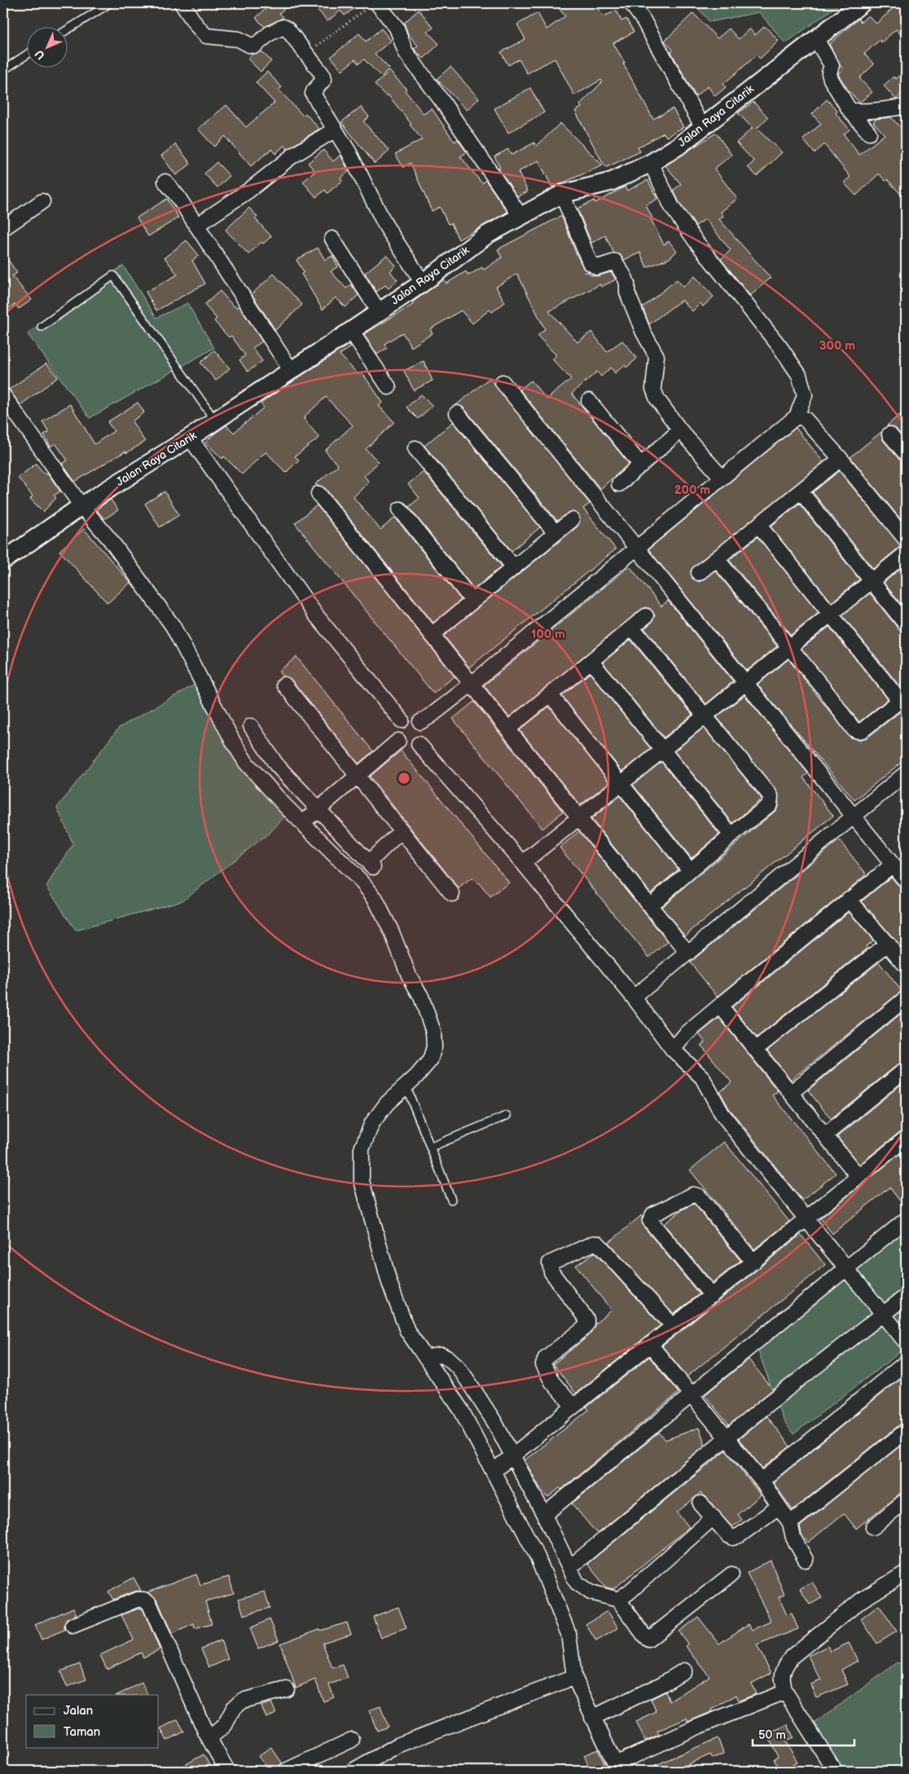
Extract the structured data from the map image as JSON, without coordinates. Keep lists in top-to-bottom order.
{
  "streets": {
    "street": ["Jalan Raya Citarik"]
  },
  "legend": ["Jalan", "Taman"],
  "scale_bar": "50 m",
  "north": "bottom left",
  "rings": ["300 m", "200 m", "100 m"]
}
